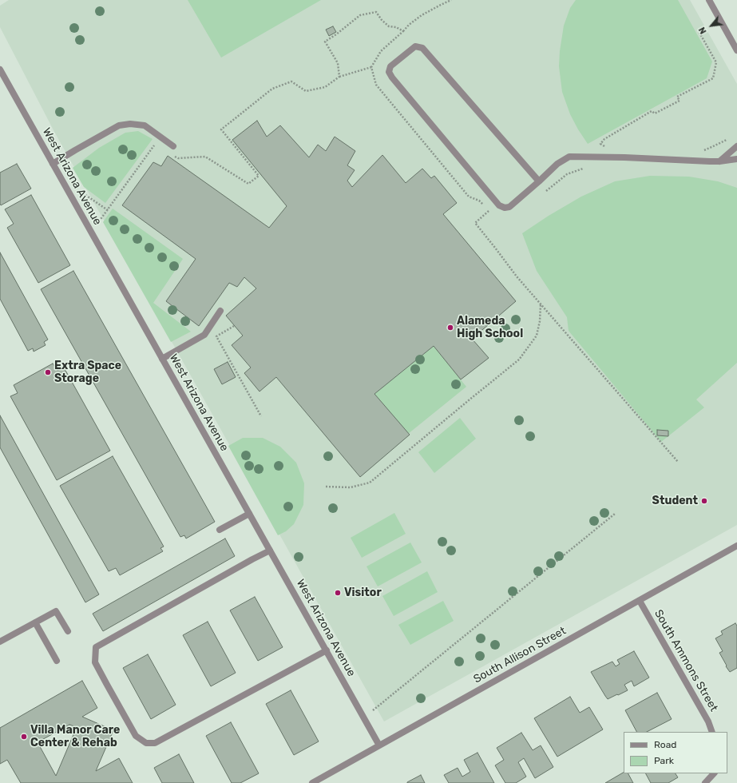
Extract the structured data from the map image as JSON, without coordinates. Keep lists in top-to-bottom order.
{
  "streets": {
    "street": ["West Arizona Avenue", "South Allison Street", "South Ammons Street"]
  },
  "crossings": [
    ["West Arizona Avenue", "South Allison Street"],
    ["South Allison Street", "South Ammons Street"]
  ],
  "places": [
    "Alameda High School",
    "Extra Space Storage",
    "Student",
    "Visitor",
    "Villa Manor Care Center & Rehab"
  ],
  "legend": ["Road", "Park"],
  "north": "bottom left"
}
